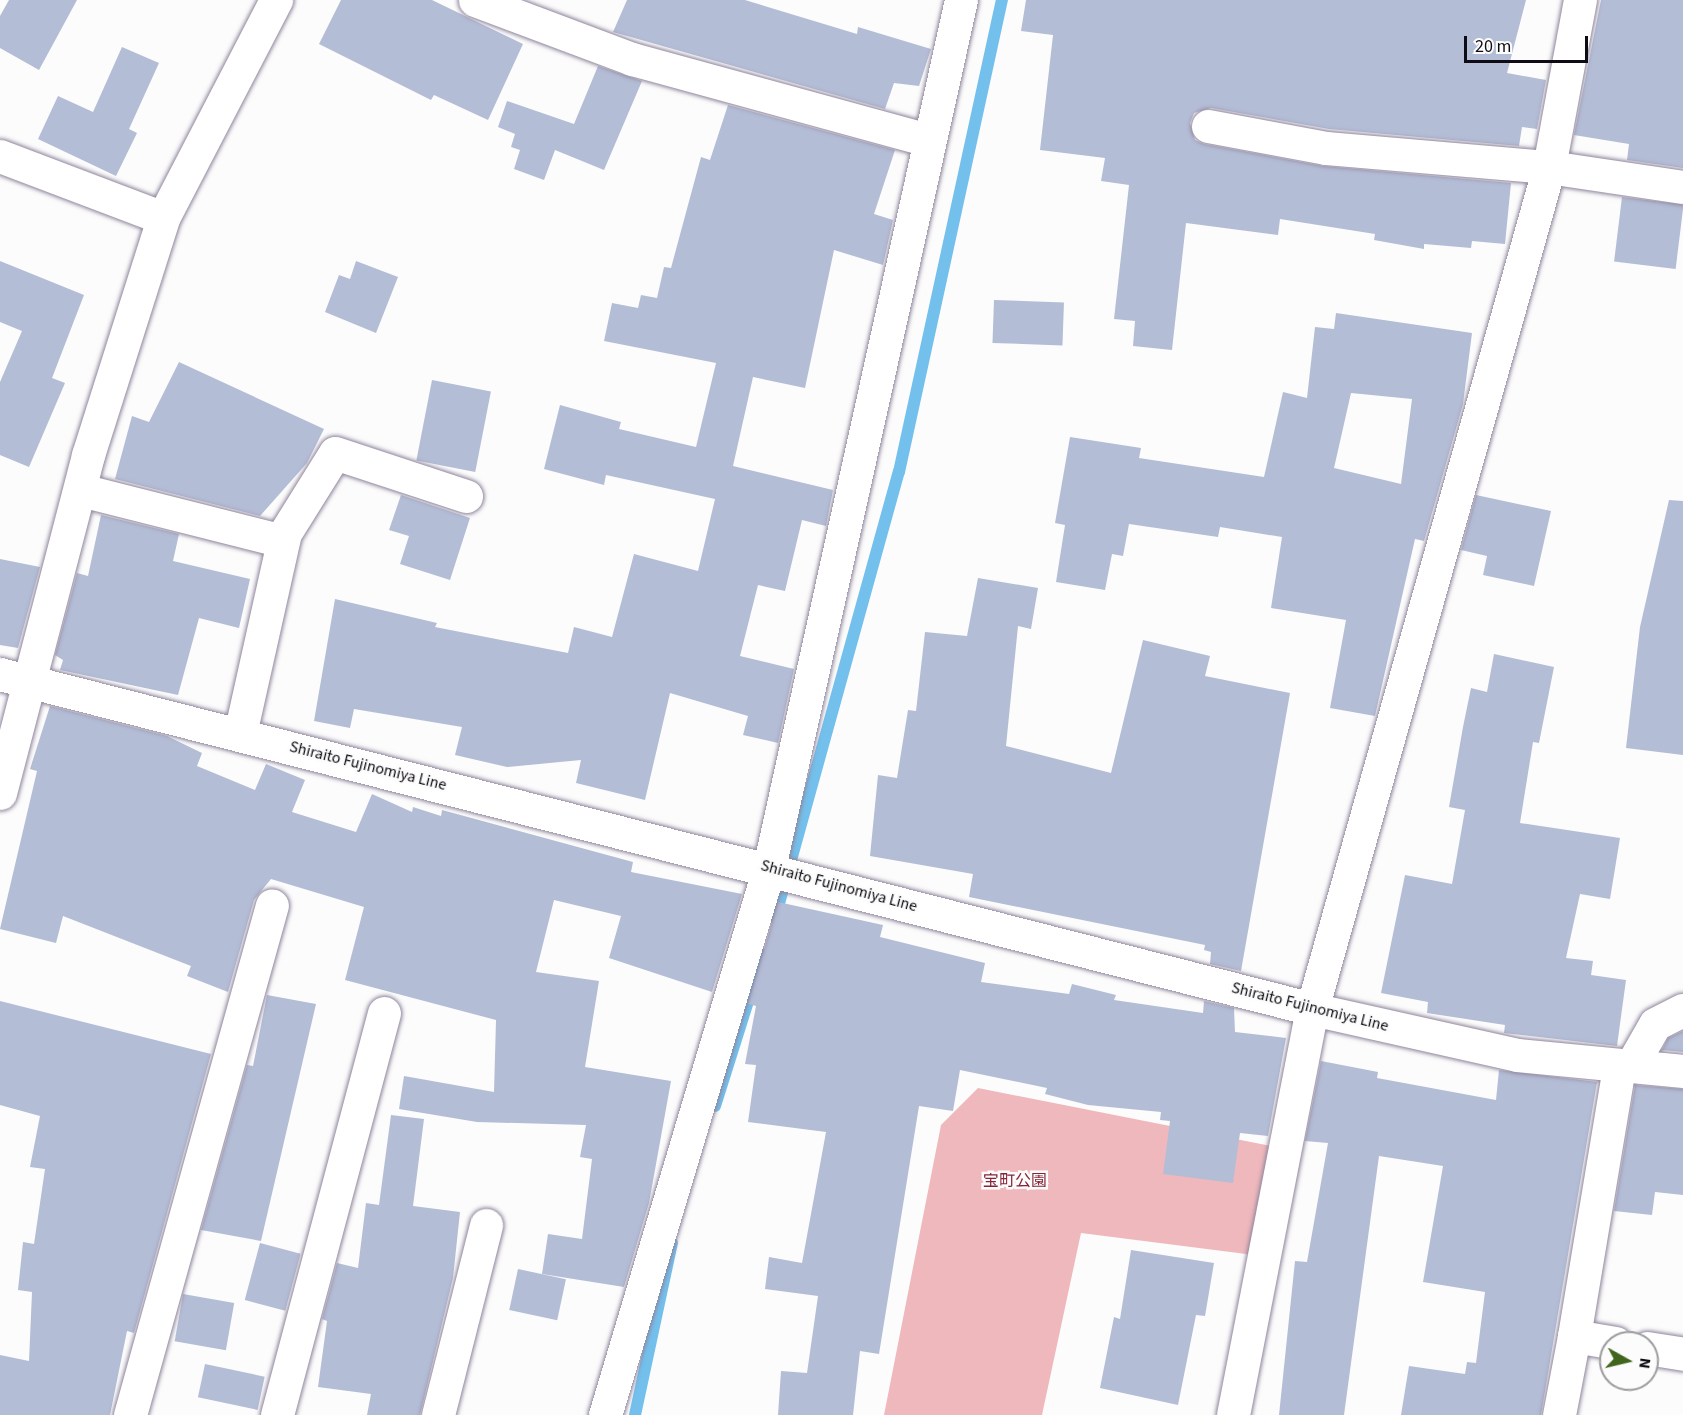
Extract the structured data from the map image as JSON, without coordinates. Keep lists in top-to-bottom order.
{
  "streets": {
    "street": ["Shiraito Fujinomiya Line"]
  },
  "parks": ["宝町公園"],
  "scale_bar": "20 m",
  "north": "right"
}
